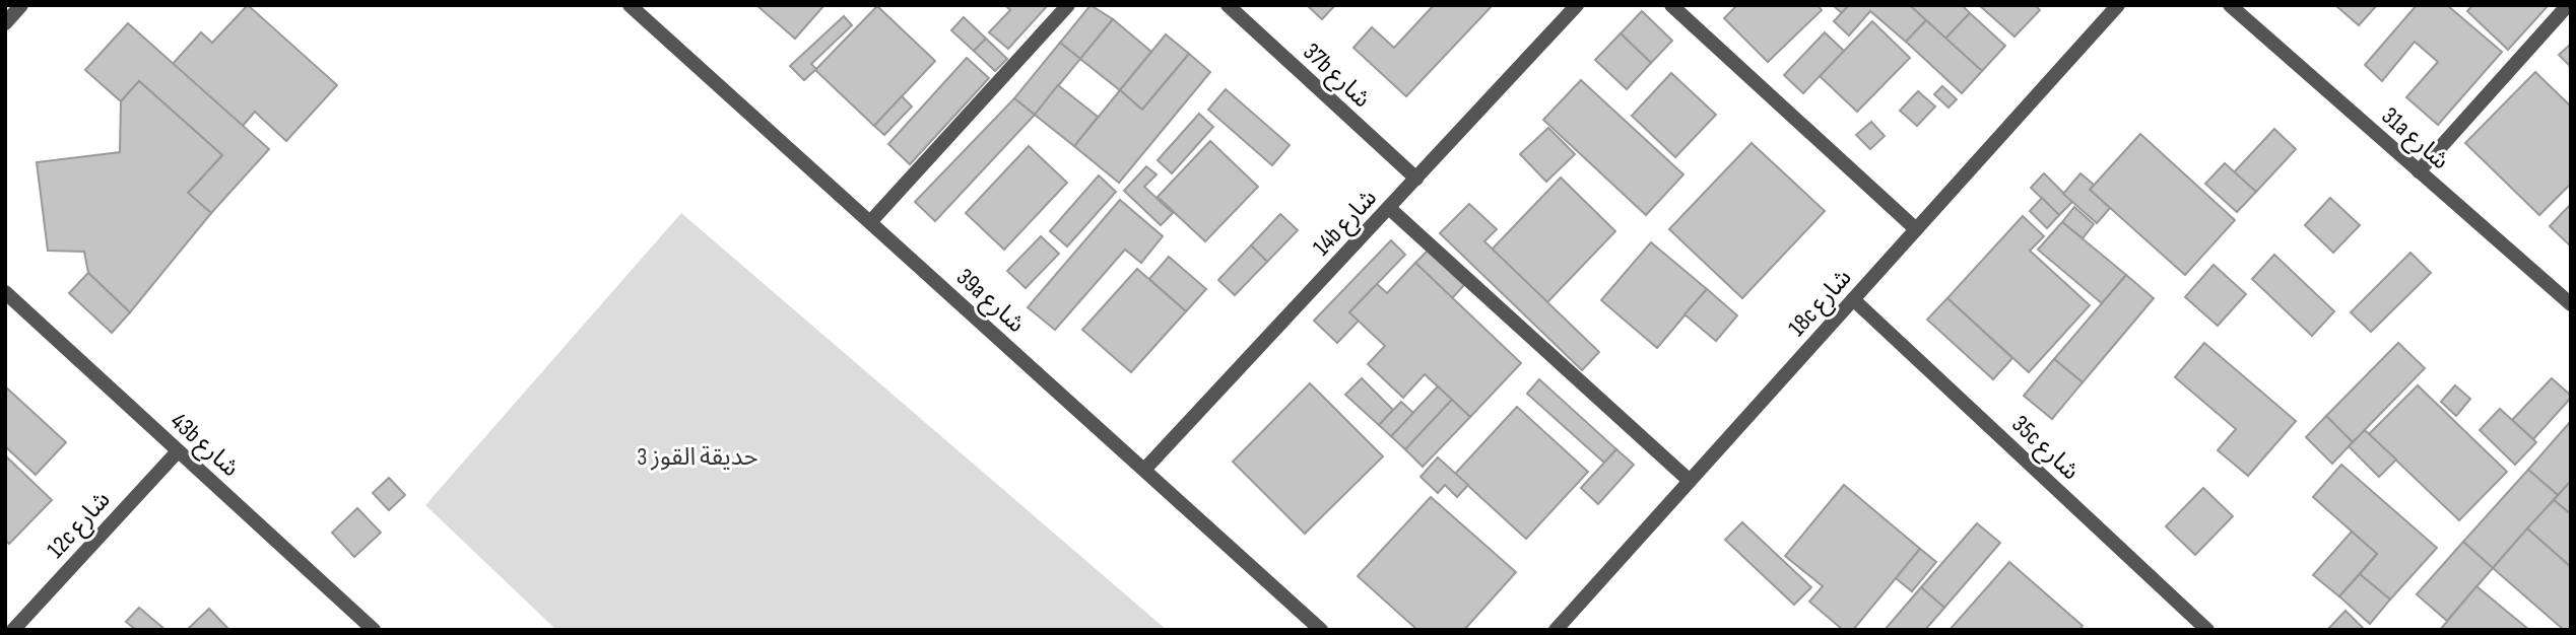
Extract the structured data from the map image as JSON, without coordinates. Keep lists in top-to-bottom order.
{
  "streets": {
    "street": [
      "37b شارع",
      "31a شارع",
      "14b شارع",
      "39a شارع",
      "18c شارع",
      "43b شارع",
      "35c شارع",
      "12c شارع"
    ]
  },
  "crossings": [
    ["37b شارع", "14b شارع"],
    ["14b شارع", "39a شارع"],
    ["18c شارع", "35c شارع"],
    ["43b شارع", "12c شارع"]
  ],
  "parks": ["حديقة القوز 3"]
}
